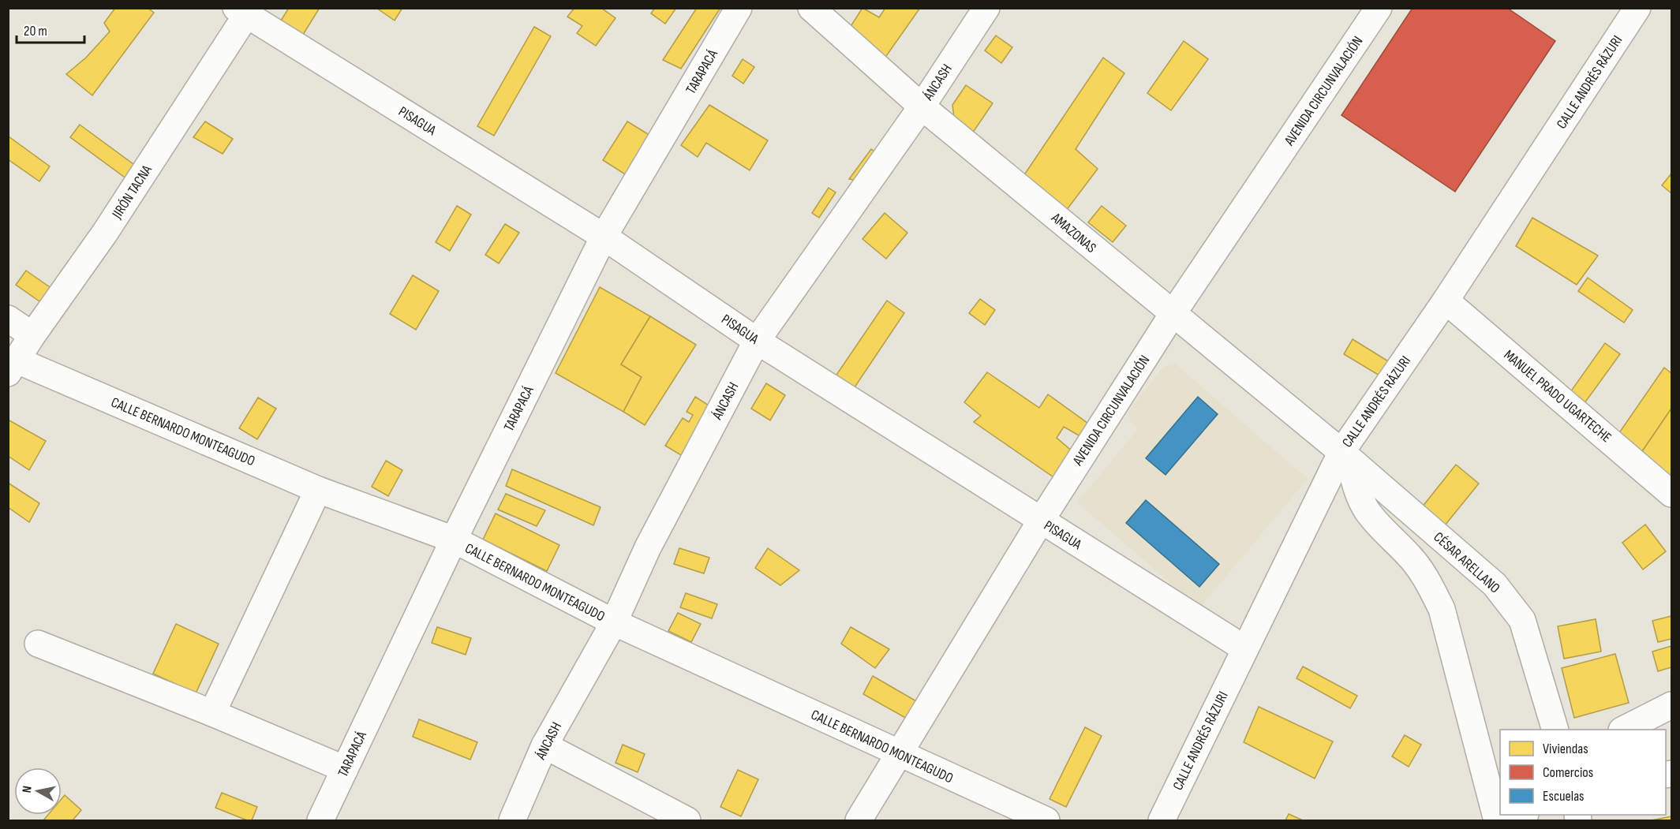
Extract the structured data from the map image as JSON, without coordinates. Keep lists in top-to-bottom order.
{
  "streets": {
    "street": [
      "TARAPACÁ",
      "ÁNCASH",
      "CALLE ANDRÉS RÁZURI",
      "AVENIDA CIRCUNVALACIÓN",
      "PISAGUA",
      "JIRÓN TACNA",
      "AMAZONAS",
      "MANUEL PRADO UGARTECHE",
      "CALLE BERNARDO MONTEAGUDO",
      "CÉSAR ARELLANO"
    ]
  },
  "crossings": [
    ["TARAPACÁ", "PISAGUA"],
    ["TARAPACÁ", "CALLE BERNARDO MONTEAGUDO"],
    ["ÁNCASH", "PISAGUA"],
    ["ÁNCASH", "AMAZONAS"],
    ["ÁNCASH", "CALLE BERNARDO MONTEAGUDO"],
    ["CALLE ANDRÉS RÁZURI", "PISAGUA"],
    ["CALLE ANDRÉS RÁZURI", "AMAZONAS"],
    ["CALLE ANDRÉS RÁZURI", "MANUEL PRADO UGARTECHE"],
    ["CALLE ANDRÉS RÁZURI", "CÉSAR ARELLANO"],
    ["AVENIDA CIRCUNVALACIÓN", "PISAGUA"],
    ["AVENIDA CIRCUNVALACIÓN", "AMAZONAS"],
    ["AVENIDA CIRCUNVALACIÓN", "CALLE BERNARDO MONTEAGUDO"],
    ["PISAGUA", "JIRÓN TACNA"],
    ["JIRÓN TACNA", "CALLE BERNARDO MONTEAGUDO"],
    ["AMAZONAS", "CÉSAR ARELLANO"]
  ],
  "legend": ["Viviendas", "Comercios", "Escuelas"],
  "scale_bar": "20 m",
  "north": "left"
}
